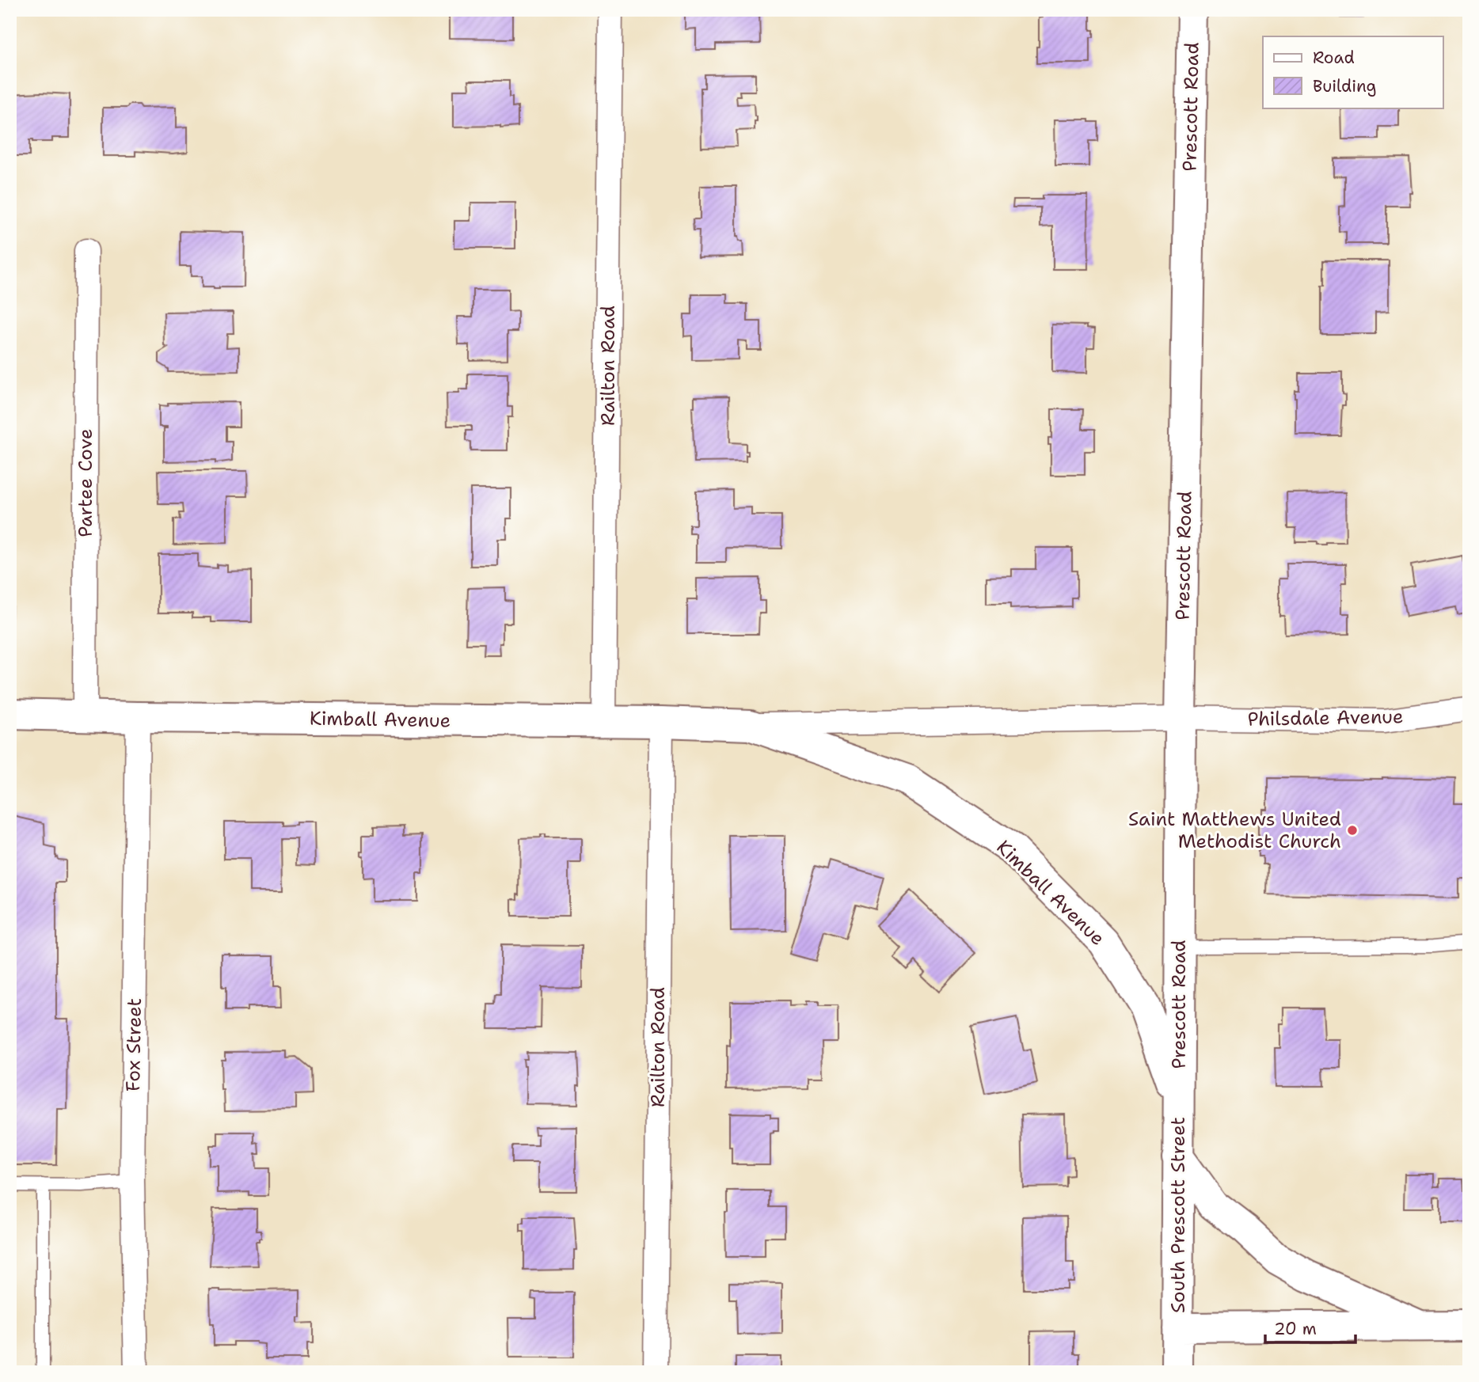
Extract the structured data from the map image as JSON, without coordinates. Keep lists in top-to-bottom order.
{
  "streets": {
    "main road": ["Prescott Road", "Kimball Avenue", "South Prescott Street"],
    "street": [
      "Railton Road",
      "Partee Cove",
      "Philsdale Avenue",
      "Fox Street"
    ]
  },
  "crossings": [
    ["Prescott Road", "Philsdale Avenue"],
    ["Prescott Road", "Kimball Avenue"],
    ["Prescott Road", "South Prescott Street"],
    ["Railton Road", "Kimball Avenue"],
    ["Partee Cove", "Kimball Avenue"],
    ["Philsdale Avenue", "Kimball Avenue"],
    ["Kimball Avenue", "Fox Street"],
    ["Kimball Avenue", "South Prescott Street"]
  ],
  "places": ["Saint Matthews United Methodist Church"],
  "legend": ["Road", "Building"],
  "scale_bar": "20 m"
}
